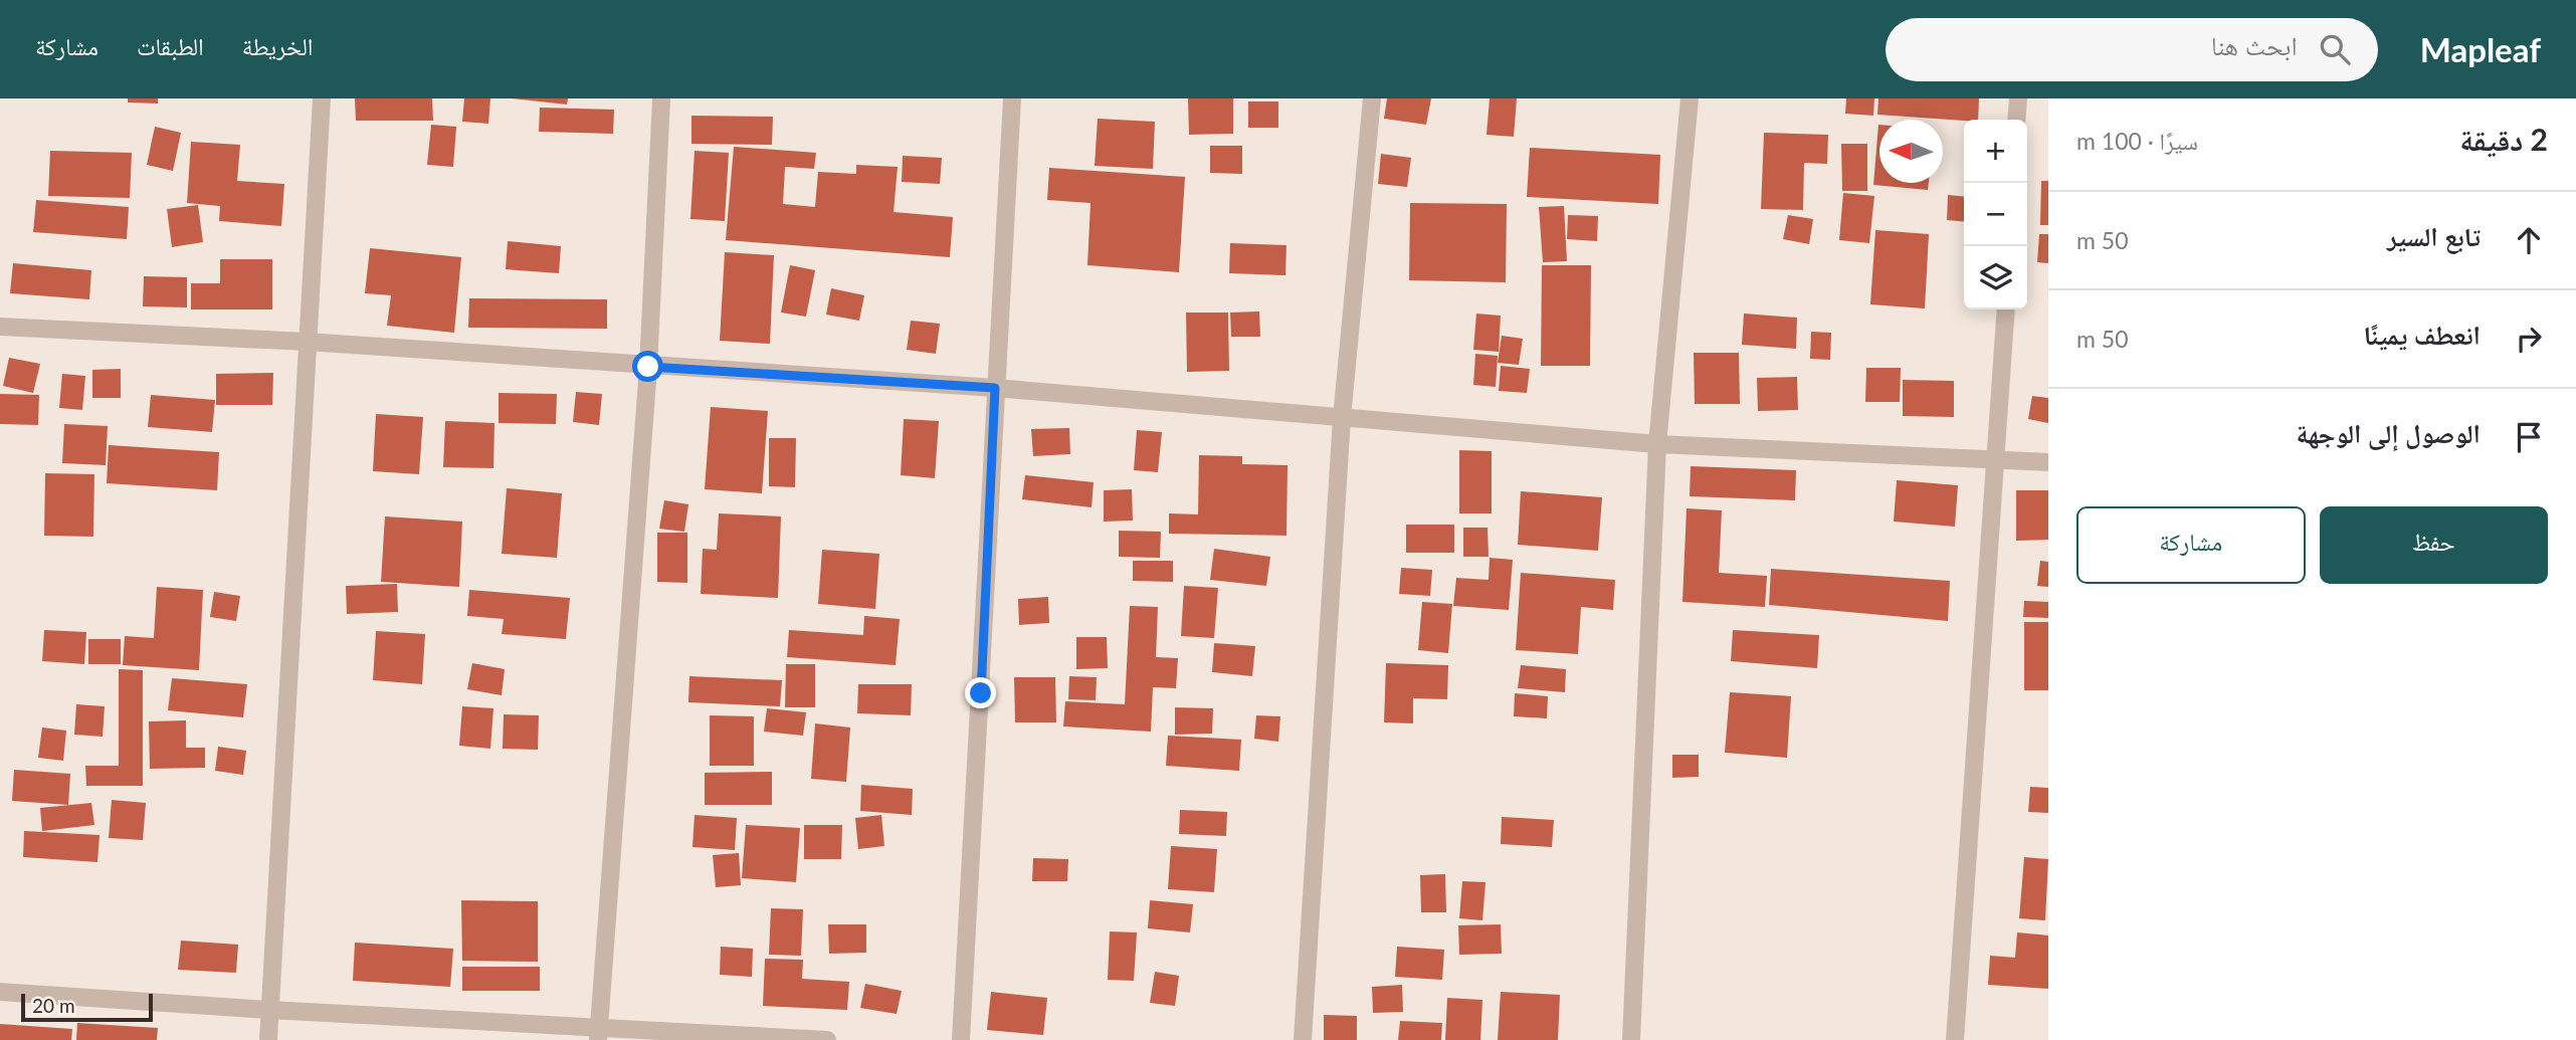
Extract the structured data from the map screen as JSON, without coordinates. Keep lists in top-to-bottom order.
{
  "scale_bar": "20 m",
  "north": "left",
  "page": {
    "header": "Mapleaf",
    "search": "ابحث هنا",
    "nav": ["الخريطة", "الطبقات", "مشاركة"],
    "heading": ["2 دقيقة", "سيرًا · 100 m"],
    "map_buttons": ["+", "−"],
    "list": [
      ["تابع السير", "50 m"],
      ["انعطف يمينًا", "50 m"],
      "الوصول إلى الوجهة"
    ],
    "buttons": ["حفظ", "مشاركة"],
    "scale": "20 m"
  }
}
